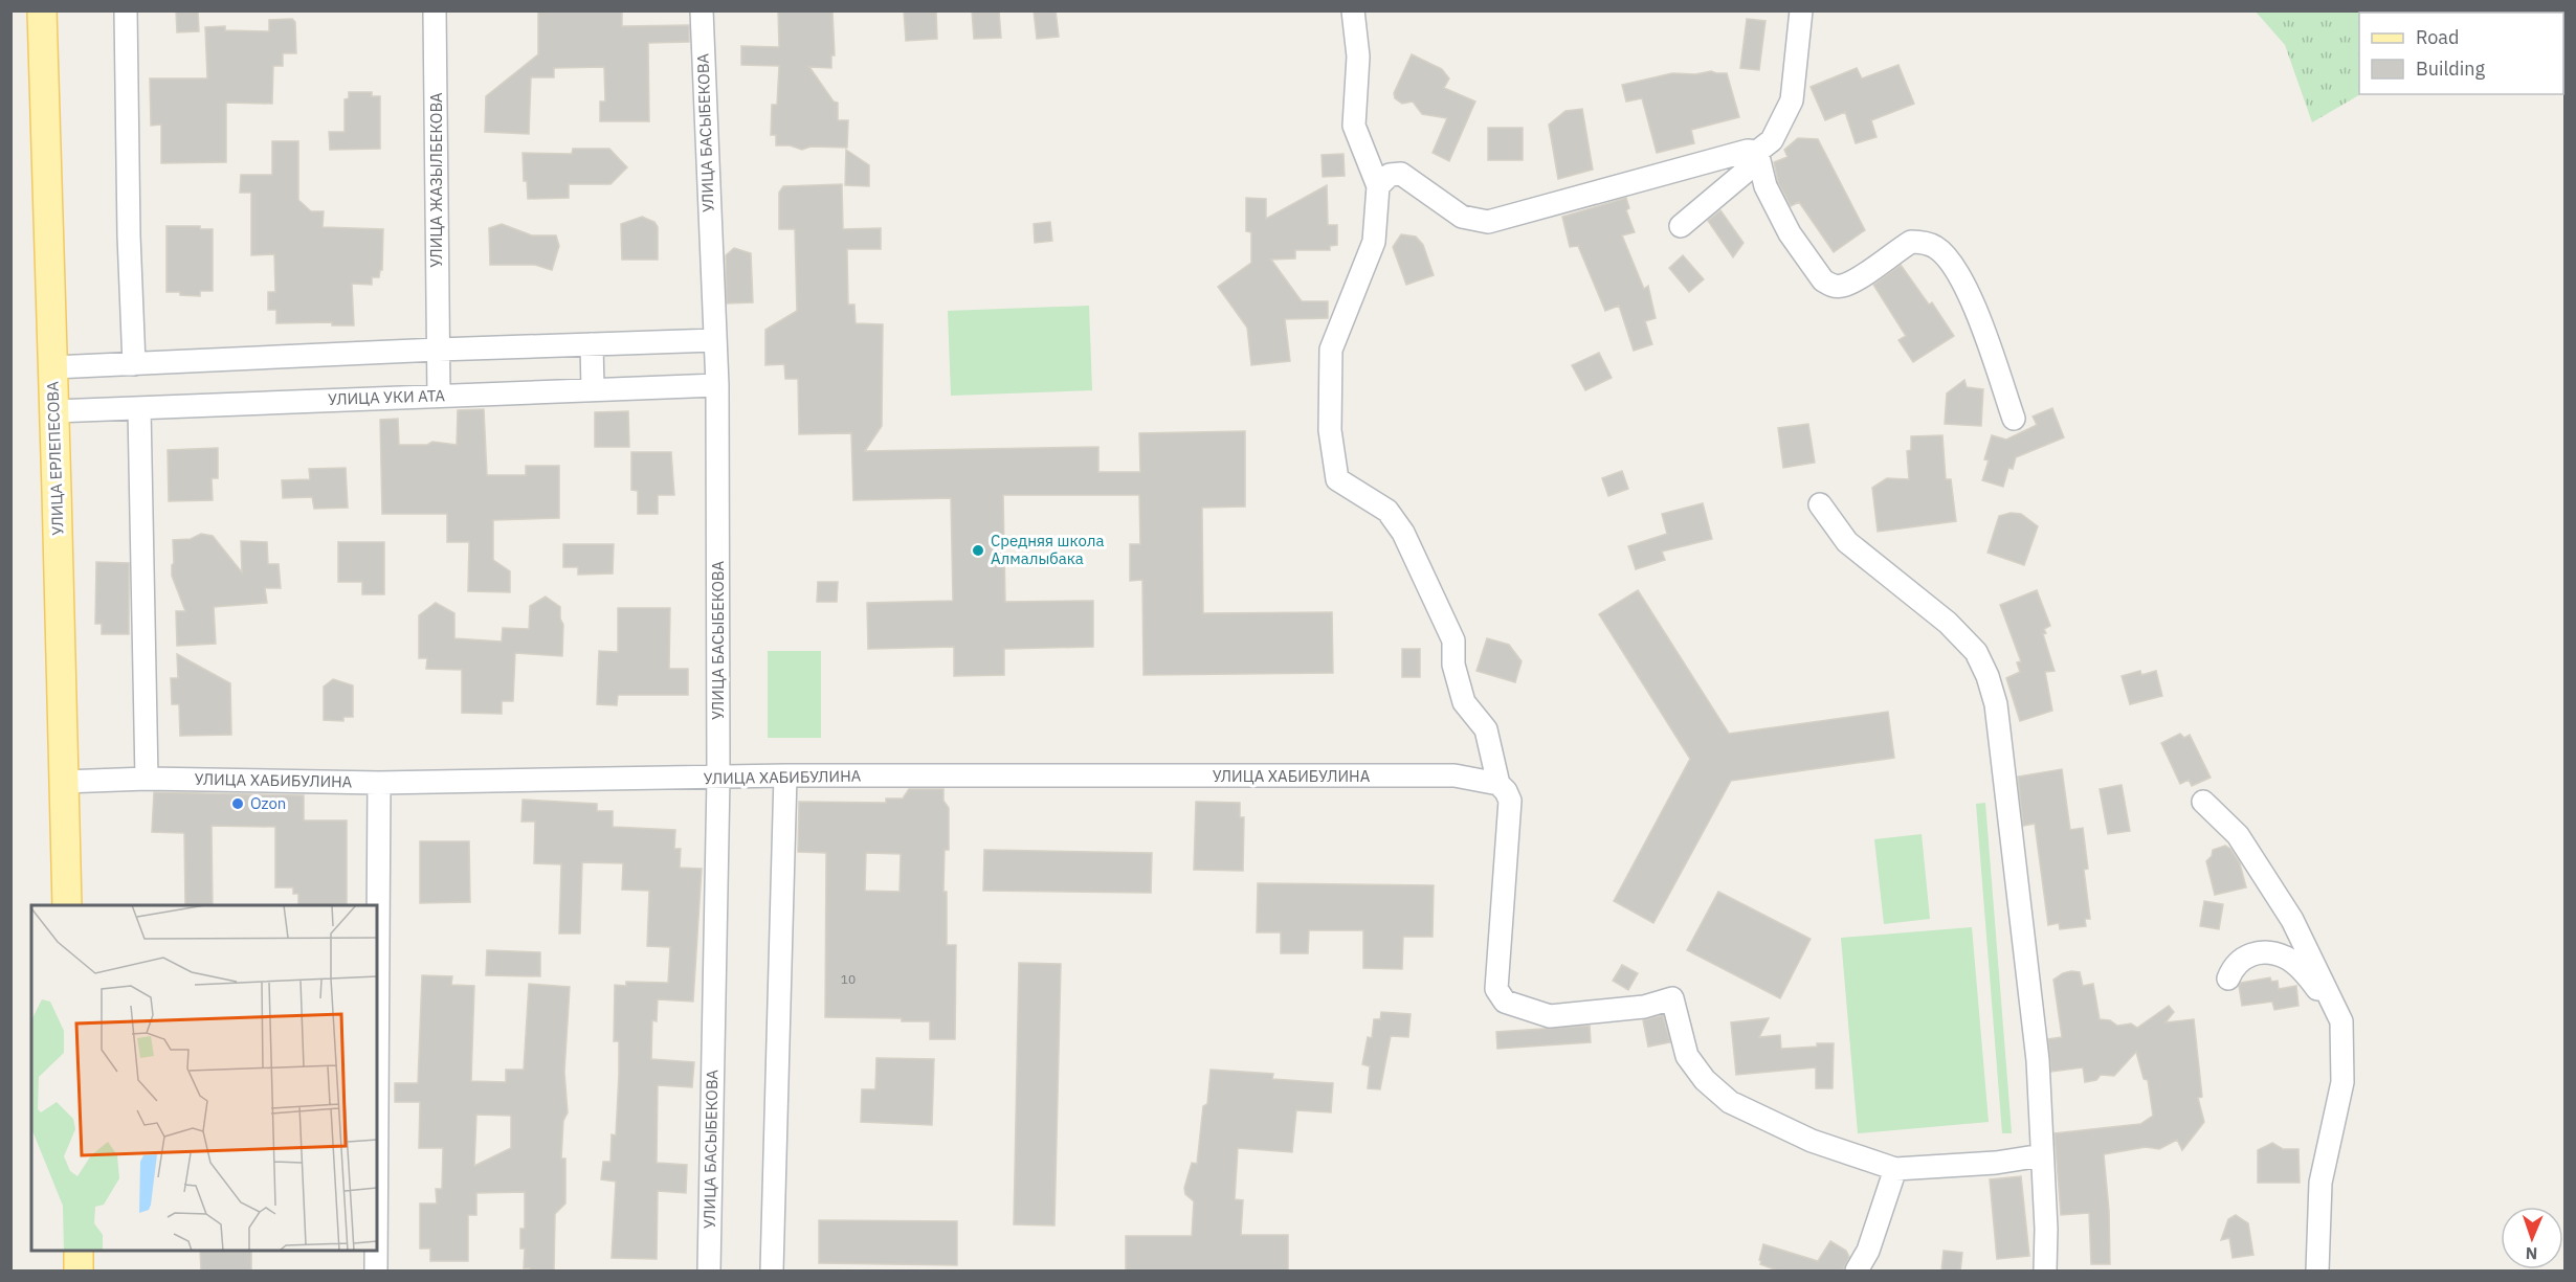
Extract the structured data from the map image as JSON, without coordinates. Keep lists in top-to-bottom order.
{
  "streets": {
    "main road": ["УЛИЦА ЕРЛЕПЕСОВА"],
    "street": [
      "УЛИЦА БАСЫБЕКОВА",
      "УЛИЦА ЖАЗЫЛБЕКОВА",
      "УЛИЦА УКИ АТА",
      "УЛИЦА ХАБИБУЛИНА"
    ]
  },
  "crossings": [
    ["УЛИЦА БАСЫБЕКОВА", "УЛИЦА УКИ АТА"],
    ["УЛИЦА БАСЫБЕКОВА", "УЛИЦА ХАБИБУЛИНА"],
    ["УЛИЦА ЖАЗЫЛБЕКОВА", "УЛИЦА УКИ АТА"],
    ["УЛИЦА УКИ АТА", "УЛИЦА ЕРЛЕПЕСОВА"],
    ["УЛИЦА ЕРЛЕПЕСОВА", "УЛИЦА ХАБИБУЛИНА"]
  ],
  "places": ["Средняя школа Алмалыбака", "Ozon"],
  "house_numbers": ["10"],
  "legend": ["Road", "Building"],
  "north": "bottom"
}
